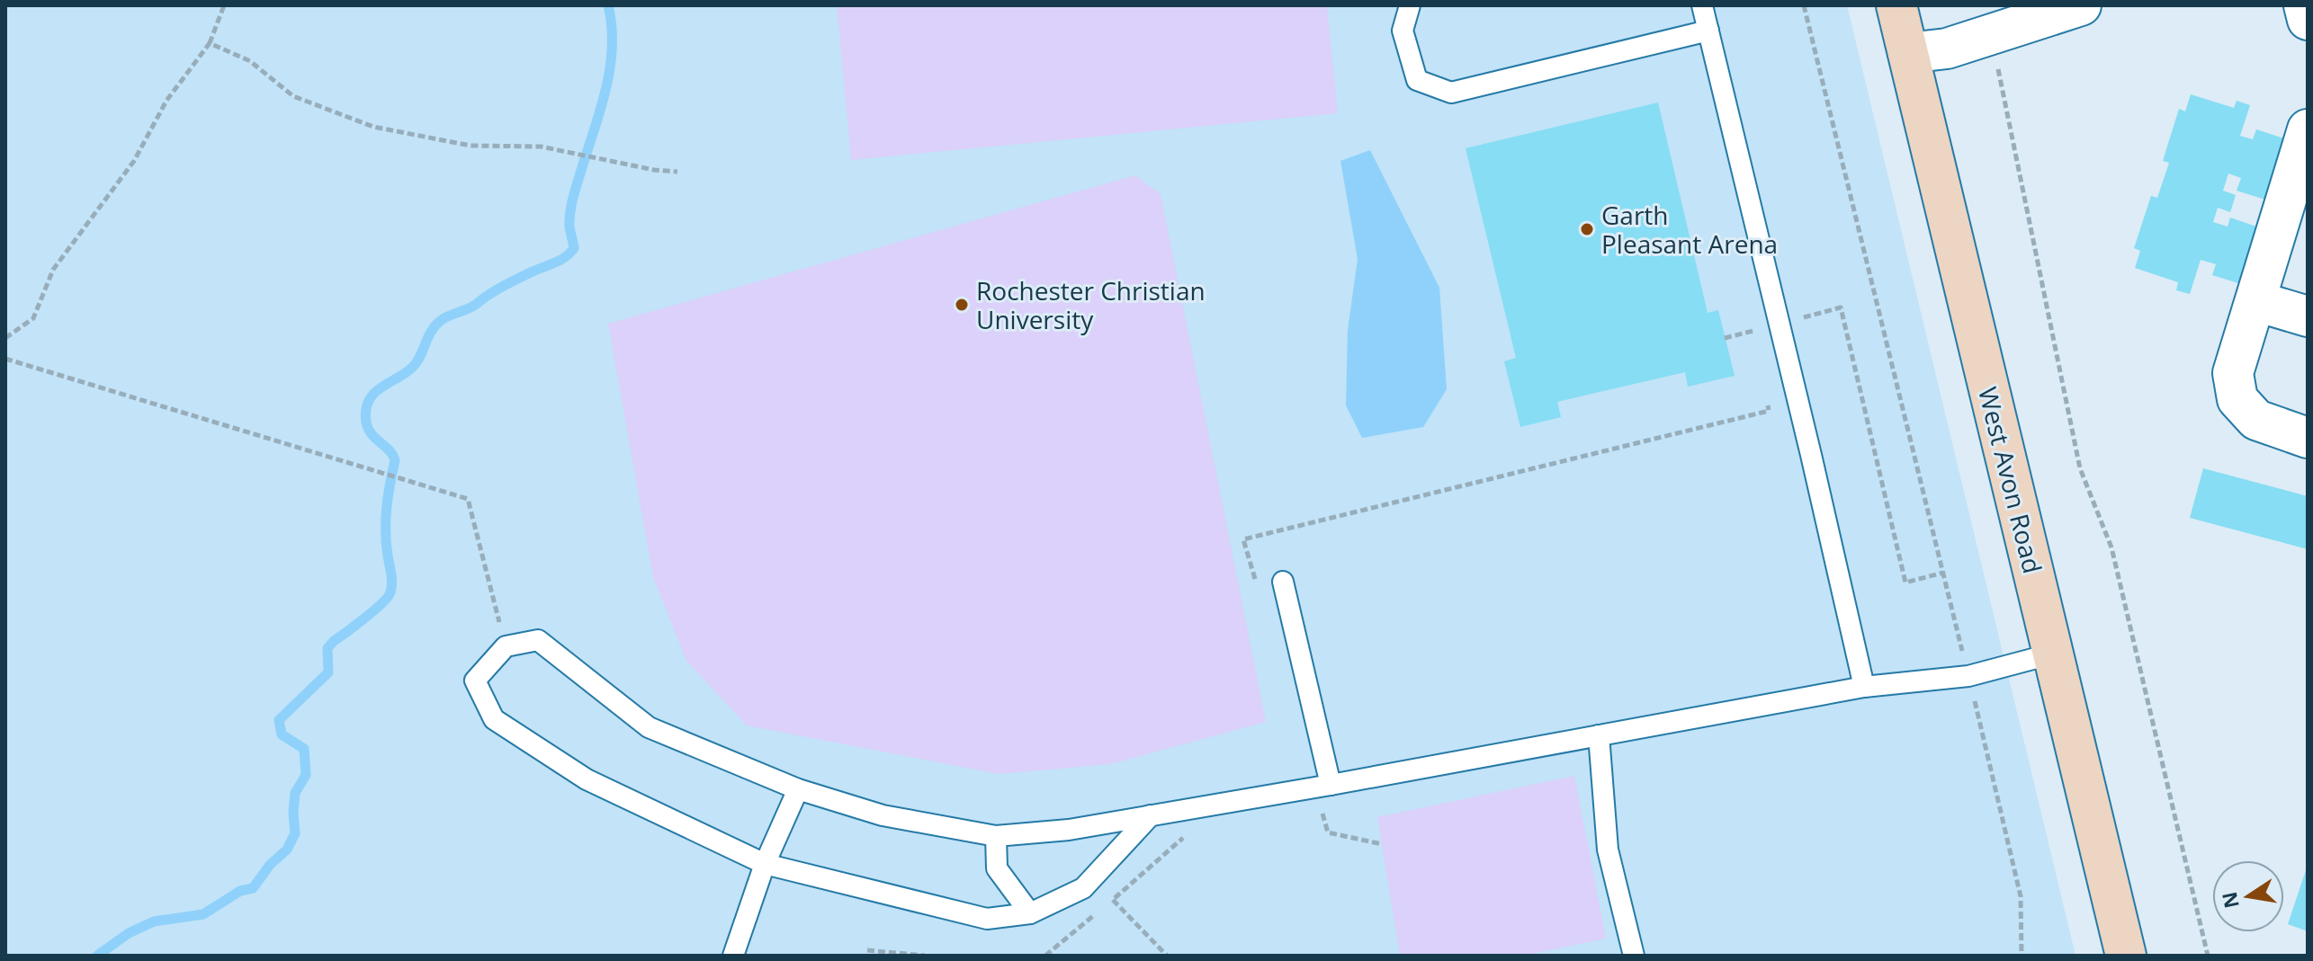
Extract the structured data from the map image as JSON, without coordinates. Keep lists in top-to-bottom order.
{
  "streets": {
    "main road": ["West Avon Road"]
  },
  "places": ["Garth Pleasant Arena", "Rochester Christian University"],
  "north": "left"
}
